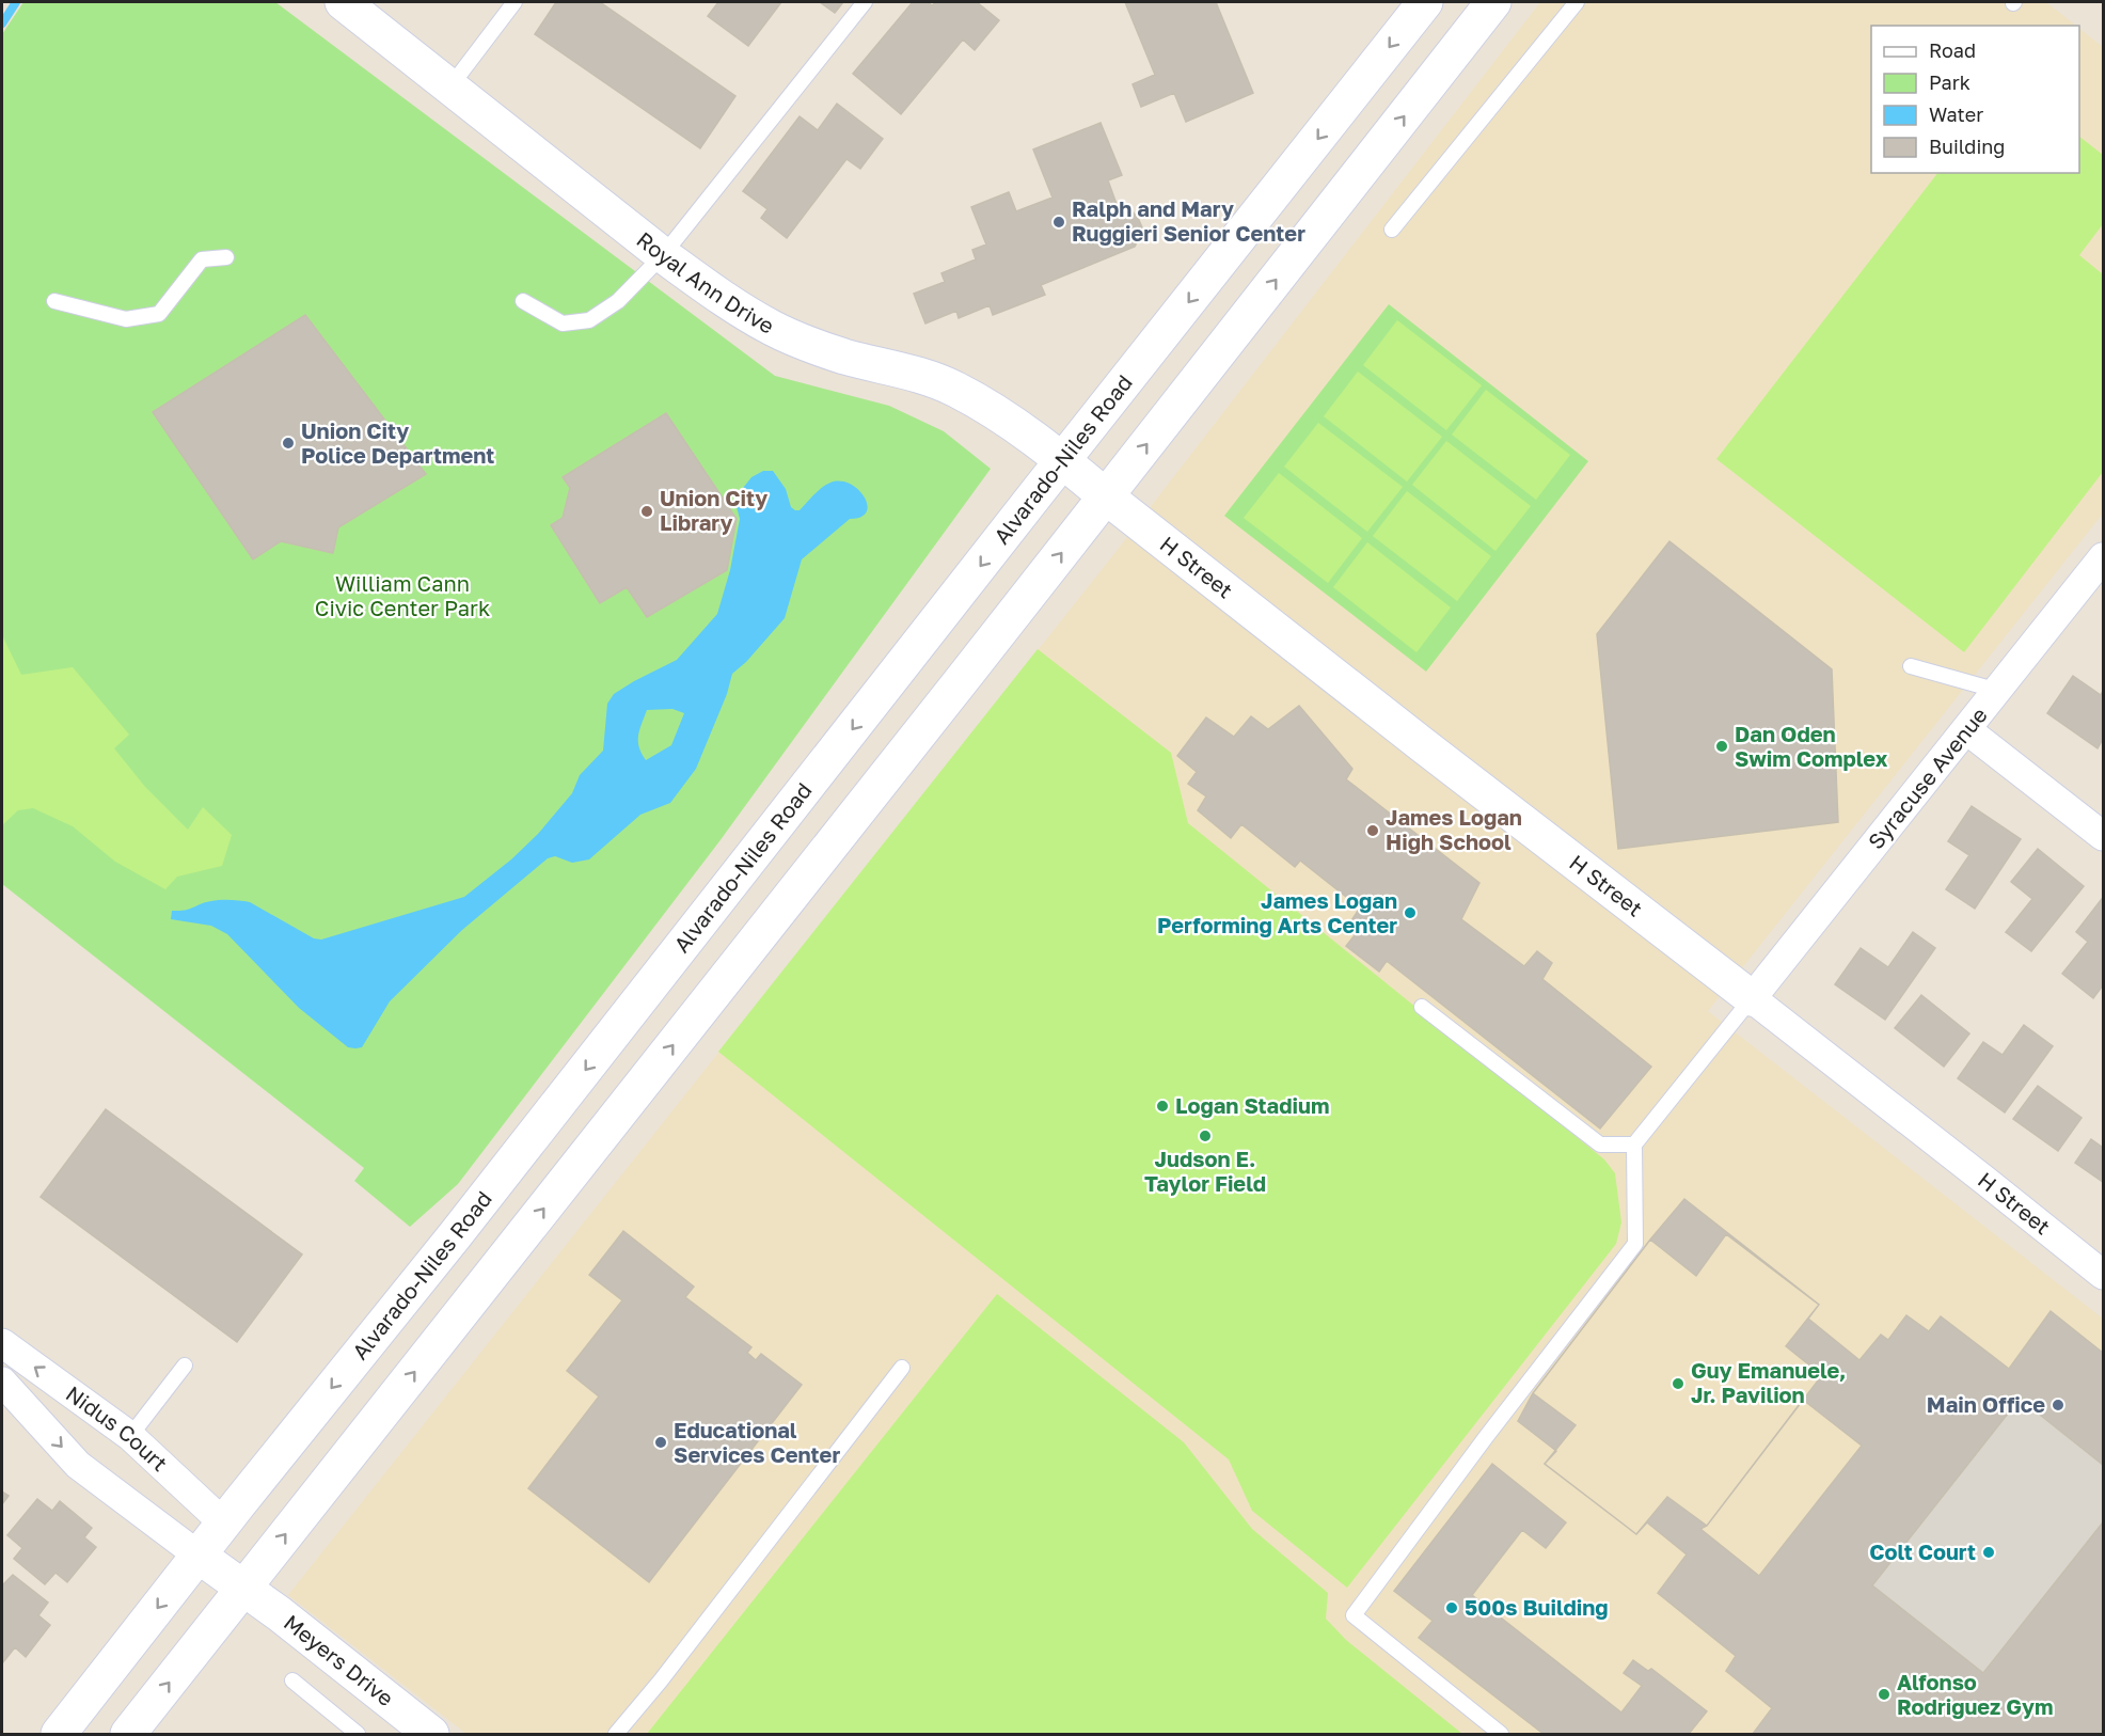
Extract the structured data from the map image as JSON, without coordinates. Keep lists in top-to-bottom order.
{
  "streets": {
    "main road": [
      "Royal Ann Drive",
      "Alvarado-Niles Road",
      "H Street",
      "Meyers Drive"
    ],
    "street": ["Syracuse Avenue", "Nidus Court"]
  },
  "crossings": [
    ["Royal Ann Drive", "Alvarado-Niles Road"],
    ["Royal Ann Drive", "H Street"],
    ["Alvarado-Niles Road", "Nidus Court"],
    ["Alvarado-Niles Road", "Meyers Drive"],
    ["H Street", "Syracuse Avenue"],
    ["Nidus Court", "Meyers Drive"]
  ],
  "parks": ["William Cann Civic Center Park"],
  "places": [
    "Ralph and Mary Ruggieri Senior Center",
    "Union City Police Department",
    "Union City Library",
    "Dan Oden Swim Complex",
    "James Logan High School",
    "James Logan Performing Arts Center",
    "Logan Stadium",
    "Judson E. Taylor Field",
    "Guy Emanuele, Jr. Pavilion",
    "Main Office",
    "Educational Services Center",
    "Colt Court",
    "500s Building",
    "Alfonso Rodriguez Gym"
  ],
  "legend": [
    "Road",
    "Park",
    "Water",
    "Building"
  ]
}
